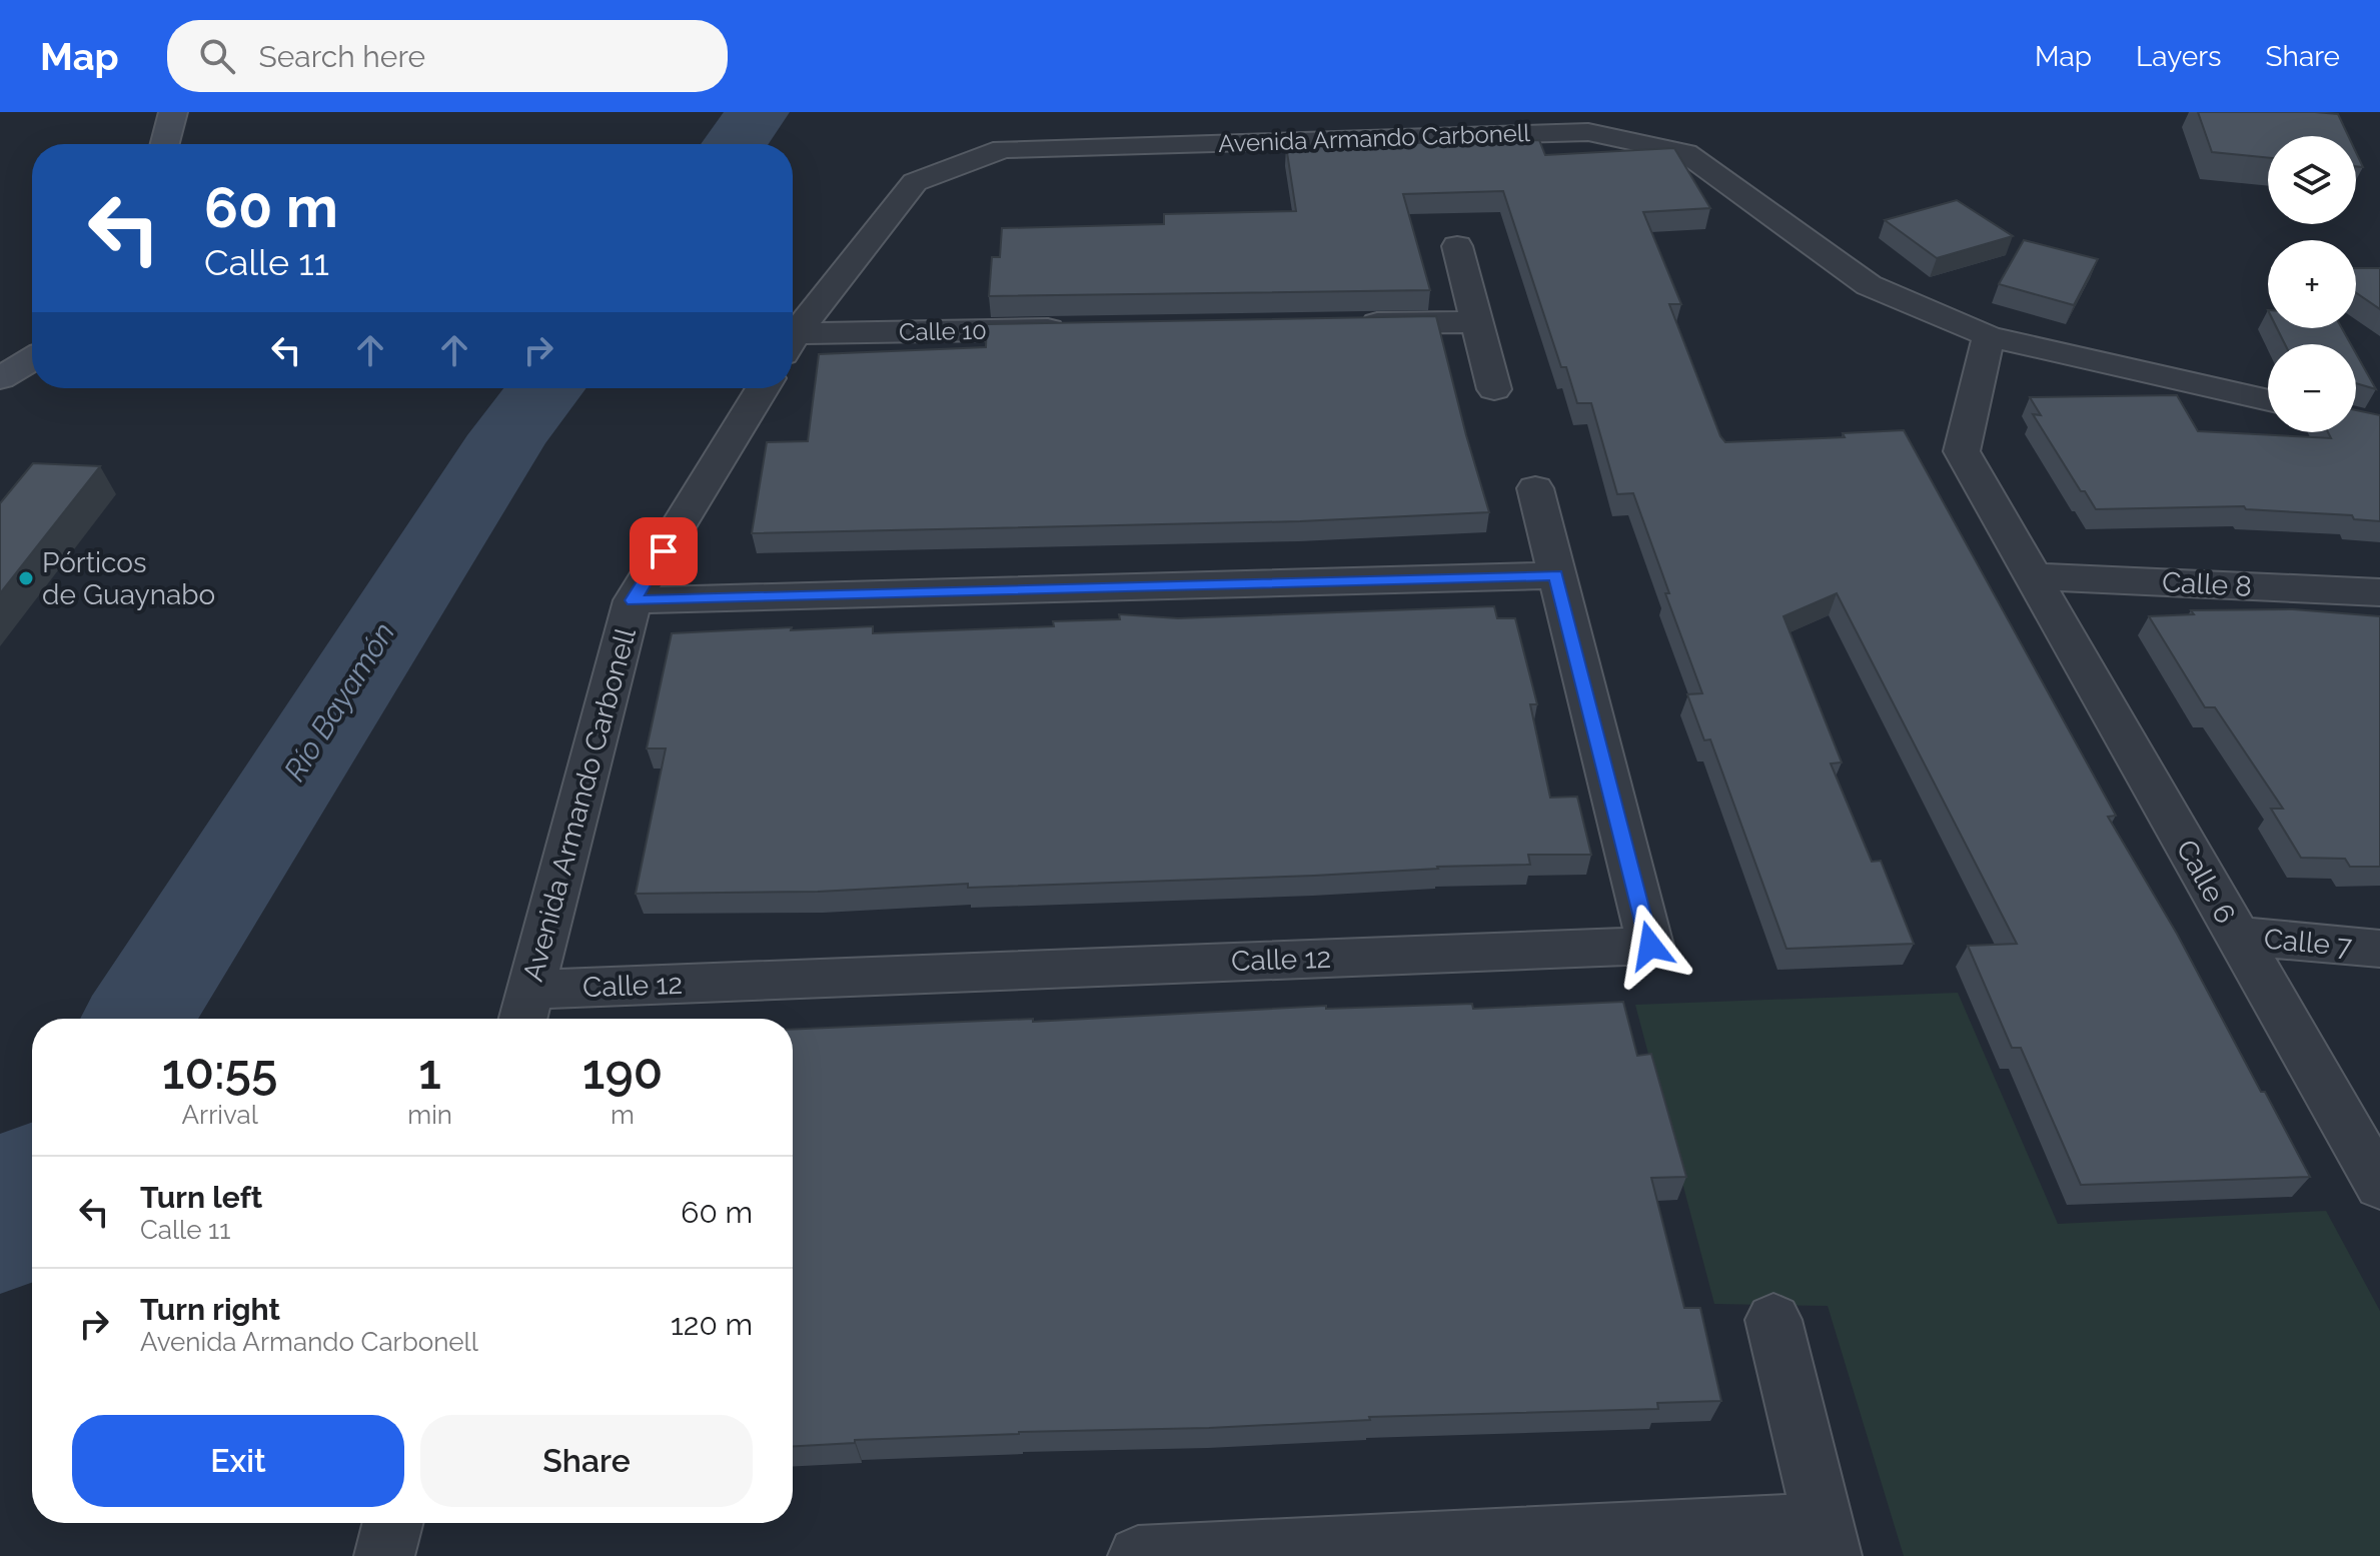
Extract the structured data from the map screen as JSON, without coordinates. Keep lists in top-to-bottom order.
{
  "streets": {
    "street": [
      "Avenida Armando Carbonell",
      "Calle 10",
      "Calle 8",
      "Calle 6",
      "Calle 7",
      "Calle 12"
    ]
  },
  "crossings": [
    ["Avenida Armando Carbonell", "Calle 6"],
    ["Avenida Armando Carbonell", "Calle 12"],
    ["Calle 8", "Calle 6"],
    ["Calle 6", "Calle 7"]
  ],
  "water": ["Río Bayamón"],
  "places": ["Pórticos de Guaynabo"],
  "page": {
    "header": "Map",
    "search": "Search here",
    "nav": ["Map", "Layers", "Share"],
    "map_buttons": ["+", "−"],
    "turn": ["60 m", "Calle 11"],
    "eta": [
      "10:55",
      "Arrival",
      "1",
      "min",
      "190",
      "m"
    ],
    "list": [
      {
        "name": "Turn left",
        "note": "Calle 11",
        "value": "60 m"
      },
      {
        "name": "Turn right",
        "note": "Avenida Armando Carbonell",
        "value": "120 m"
      }
    ],
    "buttons": ["Exit", "Share"]
  }
}
